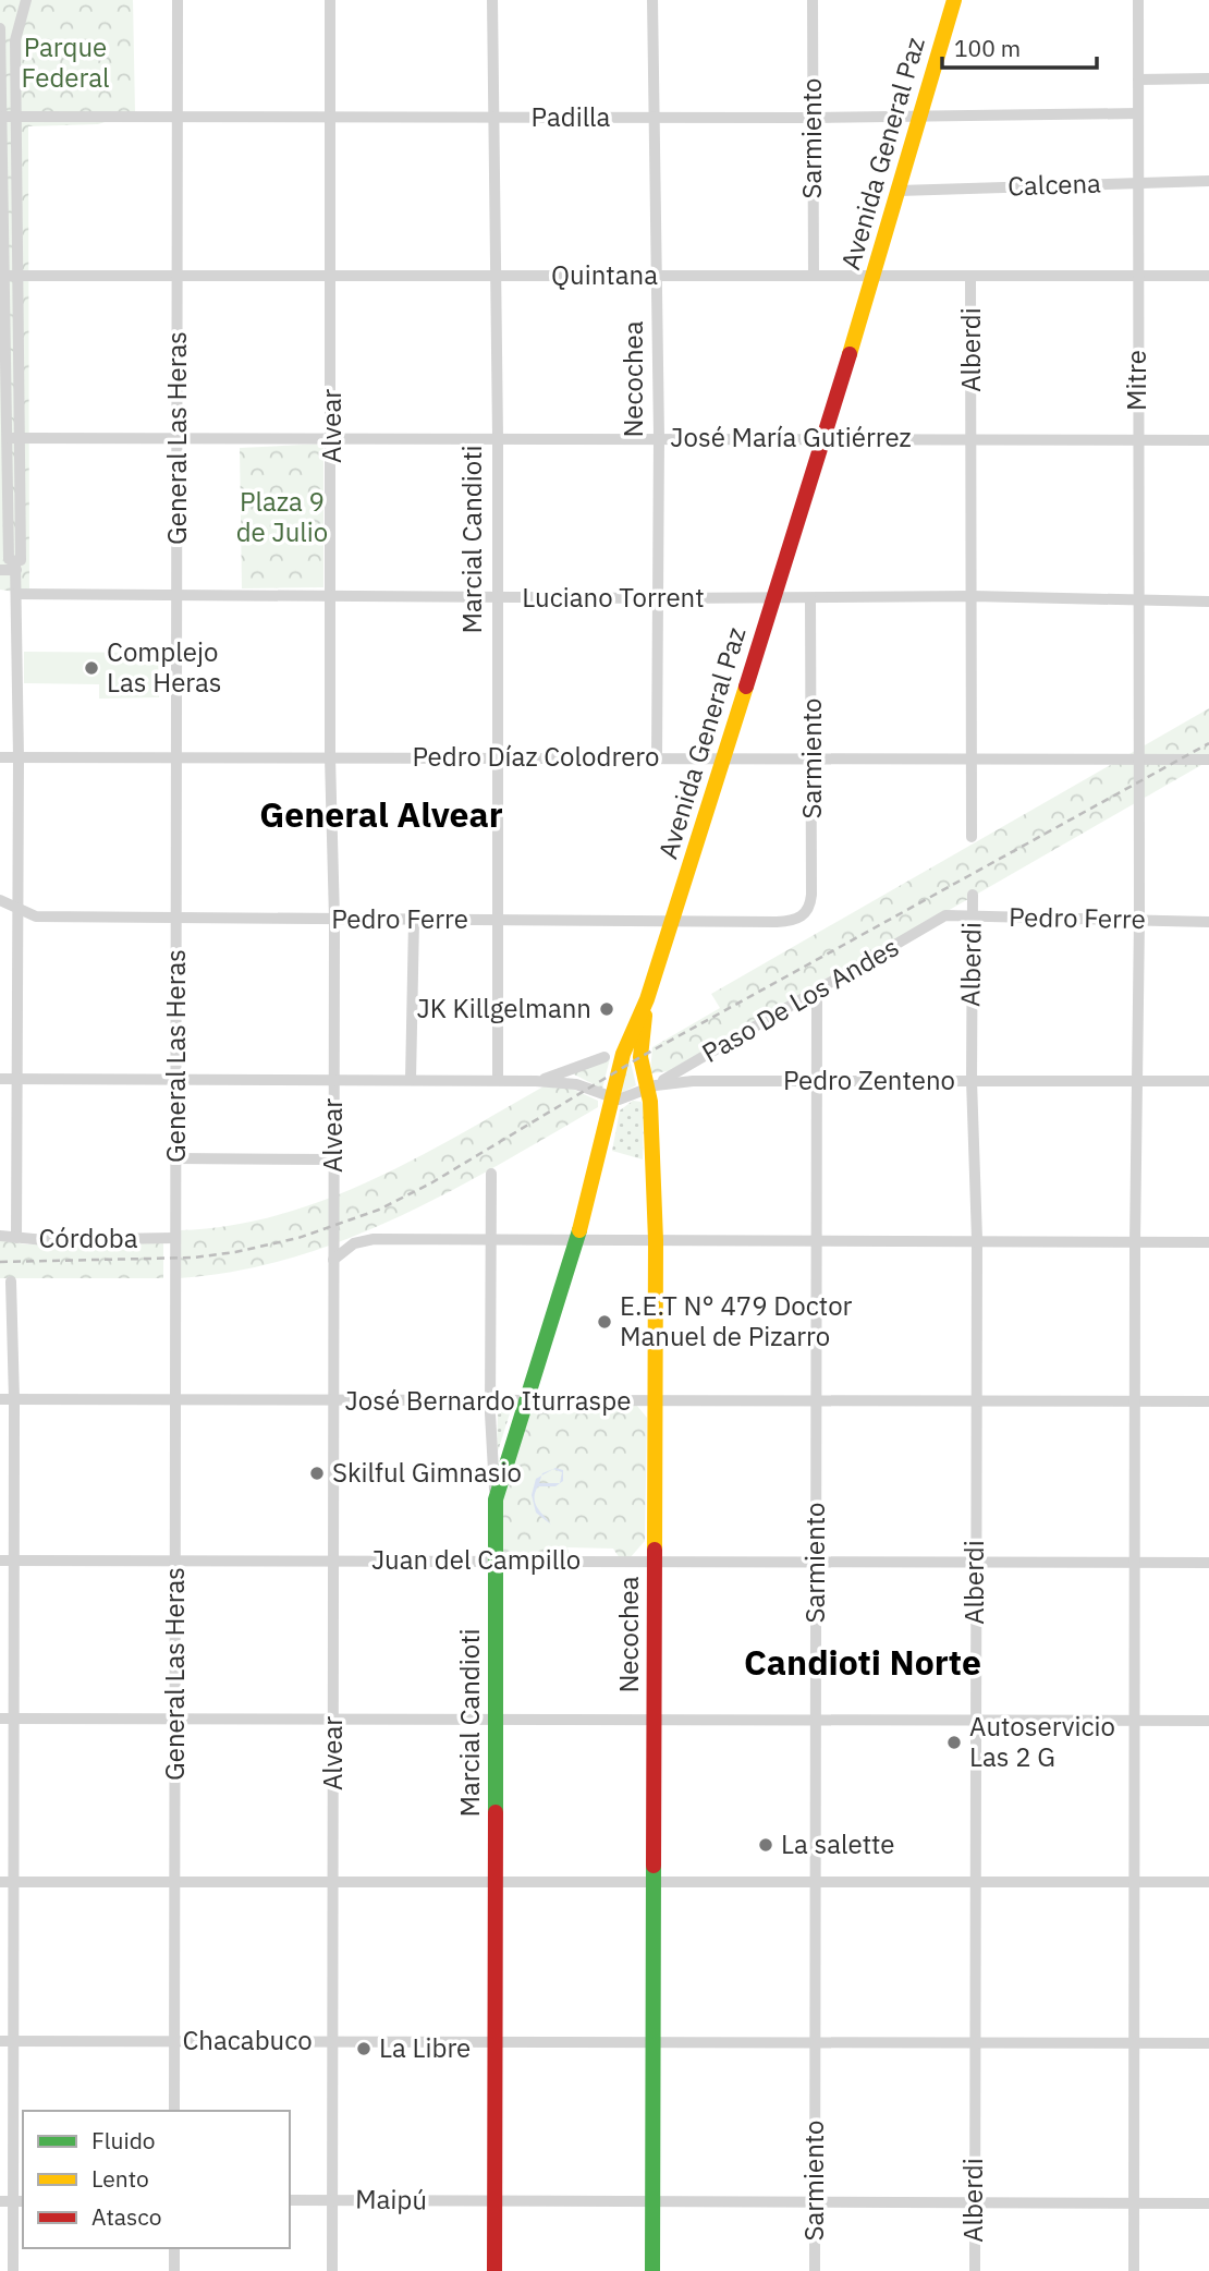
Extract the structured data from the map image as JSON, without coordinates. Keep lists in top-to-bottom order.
{
  "streets": {
    "main road": ["Avenida General Paz", "Necochea", "Marcial Candioti"],
    "street": [
      "Padilla",
      "Sarmiento",
      "Calcena",
      "Quintana",
      "Alberdi",
      "Mitre",
      "Alvear",
      "General Las Heras",
      "José María Gutiérrez",
      "Luciano Torrent",
      "Pedro Díaz Colodrero",
      "Pedro Ferre",
      "Paso De Los Andes",
      "Pedro Zenteno",
      "Córdoba",
      "José Bernardo Iturraspe",
      "Juan del Campillo",
      "Chacabuco",
      "Maipú"
    ]
  },
  "crossings": [
    ["Padilla", "Sarmiento"],
    ["Padilla", "Avenida General Paz"],
    ["Padilla", "Necochea"],
    ["Padilla", "Mitre"],
    ["Padilla", "Alvear"],
    ["Padilla", "General Las Heras"],
    ["Padilla", "Marcial Candioti"],
    ["Sarmiento", "Quintana"],
    ["Sarmiento", "Luciano Torrent"],
    ["Sarmiento", "Pedro Díaz Colodrero"],
    ["Sarmiento", "Pedro Ferre"],
    ["Sarmiento", "Paso De Los Andes"],
    ["Sarmiento", "Pedro Zenteno"],
    ["Sarmiento", "José Bernardo Iturraspe"],
    ["Sarmiento", "Juan del Campillo"],
    ["Sarmiento", "Chacabuco"],
    ["Sarmiento", "Maipú"],
    ["Avenida General Paz", "Calcena"],
    ["Avenida General Paz", "Quintana"],
    ["Avenida General Paz", "Necochea"],
    ["Avenida General Paz", "José María Gutiérrez"],
    ["Avenida General Paz", "Marcial Candioti"],
    ["Avenida General Paz", "Luciano Torrent"],
    ["Avenida General Paz", "Pedro Díaz Colodrero"],
    ["Avenida General Paz", "Pedro Ferre"],
    ["Avenida General Paz", "Pedro Zenteno"],
    ["Avenida General Paz", "José Bernardo Iturraspe"],
    ["Calcena", "Mitre"],
    ["Quintana", "Alberdi"],
    ["Quintana", "Necochea"],
    ["Quintana", "Mitre"],
    ["Quintana", "Alvear"],
    ["Quintana", "General Las Heras"],
    ["Quintana", "Marcial Candioti"],
    ["Alberdi", "José María Gutiérrez"],
    ["Alberdi", "Luciano Torrent"],
    ["Alberdi", "Pedro Díaz Colodrero"],
    ["Alberdi", "Pedro Ferre"],
    ["Alberdi", "Pedro Zenteno"],
    ["Alberdi", "José Bernardo Iturraspe"],
    ["Alberdi", "Juan del Campillo"],
    ["Alberdi", "Chacabuco"],
    ["Alberdi", "Maipú"],
    ["Necochea", "José María Gutiérrez"],
    ["Necochea", "Luciano Torrent"],
    ["Necochea", "Pedro Díaz Colodrero"],
    ["Necochea", "Paso De Los Andes"],
    ["Necochea", "Pedro Zenteno"],
    ["Necochea", "José Bernardo Iturraspe"],
    ["Necochea", "Juan del Campillo"],
    ["Necochea", "Chacabuco"],
    ["Necochea", "Maipú"],
    ["Mitre", "José María Gutiérrez"],
    ["Mitre", "Luciano Torrent"],
    ["Mitre", "Pedro Díaz Colodrero"],
    ["Mitre", "Pedro Ferre"],
    ["Mitre", "Pedro Zenteno"],
    ["Mitre", "José Bernardo Iturraspe"],
    ["Mitre", "Juan del Campillo"],
    ["Mitre", "Chacabuco"],
    ["Mitre", "Maipú"],
    ["Alvear", "José María Gutiérrez"],
    ["Alvear", "Luciano Torrent"],
    ["Alvear", "Pedro Díaz Colodrero"],
    ["Alvear", "Pedro Ferre"],
    ["Alvear", "José Bernardo Iturraspe"],
    ["Alvear", "Juan del Campillo"],
    ["Alvear", "Chacabuco"],
    ["Alvear", "Maipú"],
    ["General Las Heras", "José María Gutiérrez"],
    ["General Las Heras", "Luciano Torrent"],
    ["General Las Heras", "Pedro Díaz Colodrero"],
    ["General Las Heras", "Pedro Ferre"],
    ["General Las Heras", "Córdoba"],
    ["General Las Heras", "José Bernardo Iturraspe"],
    ["General Las Heras", "Juan del Campillo"],
    ["General Las Heras", "Chacabuco"],
    ["José María Gutiérrez", "Marcial Candioti"],
    ["Marcial Candioti", "Luciano Torrent"],
    ["Marcial Candioti", "Pedro Díaz Colodrero"],
    ["Marcial Candioti", "Pedro Ferre"],
    ["Marcial Candioti", "José Bernardo Iturraspe"],
    ["Marcial Candioti", "Juan del Campillo"],
    ["Marcial Candioti", "Chacabuco"],
    ["Marcial Candioti", "Maipú"],
    ["Pedro Ferre", "Paso De Los Andes"],
    ["Paso De Los Andes", "Pedro Zenteno"]
  ],
  "districts": ["General Alvear", "Candioti Norte"],
  "parks": ["Parque Federal", "Plaza 9 de Julio"],
  "places": [
    "Complejo Las Heras",
    "JK Killgelmann",
    "E.E.T N° 479 Doctor Manuel de Pizarro",
    "Skilful Gimnasio",
    "Autoservicio Las 2 G",
    "La salette",
    "La Libre"
  ],
  "legend": ["Fluido", "Lento", "Atasco"],
  "scale_bar": "100 m"
}
